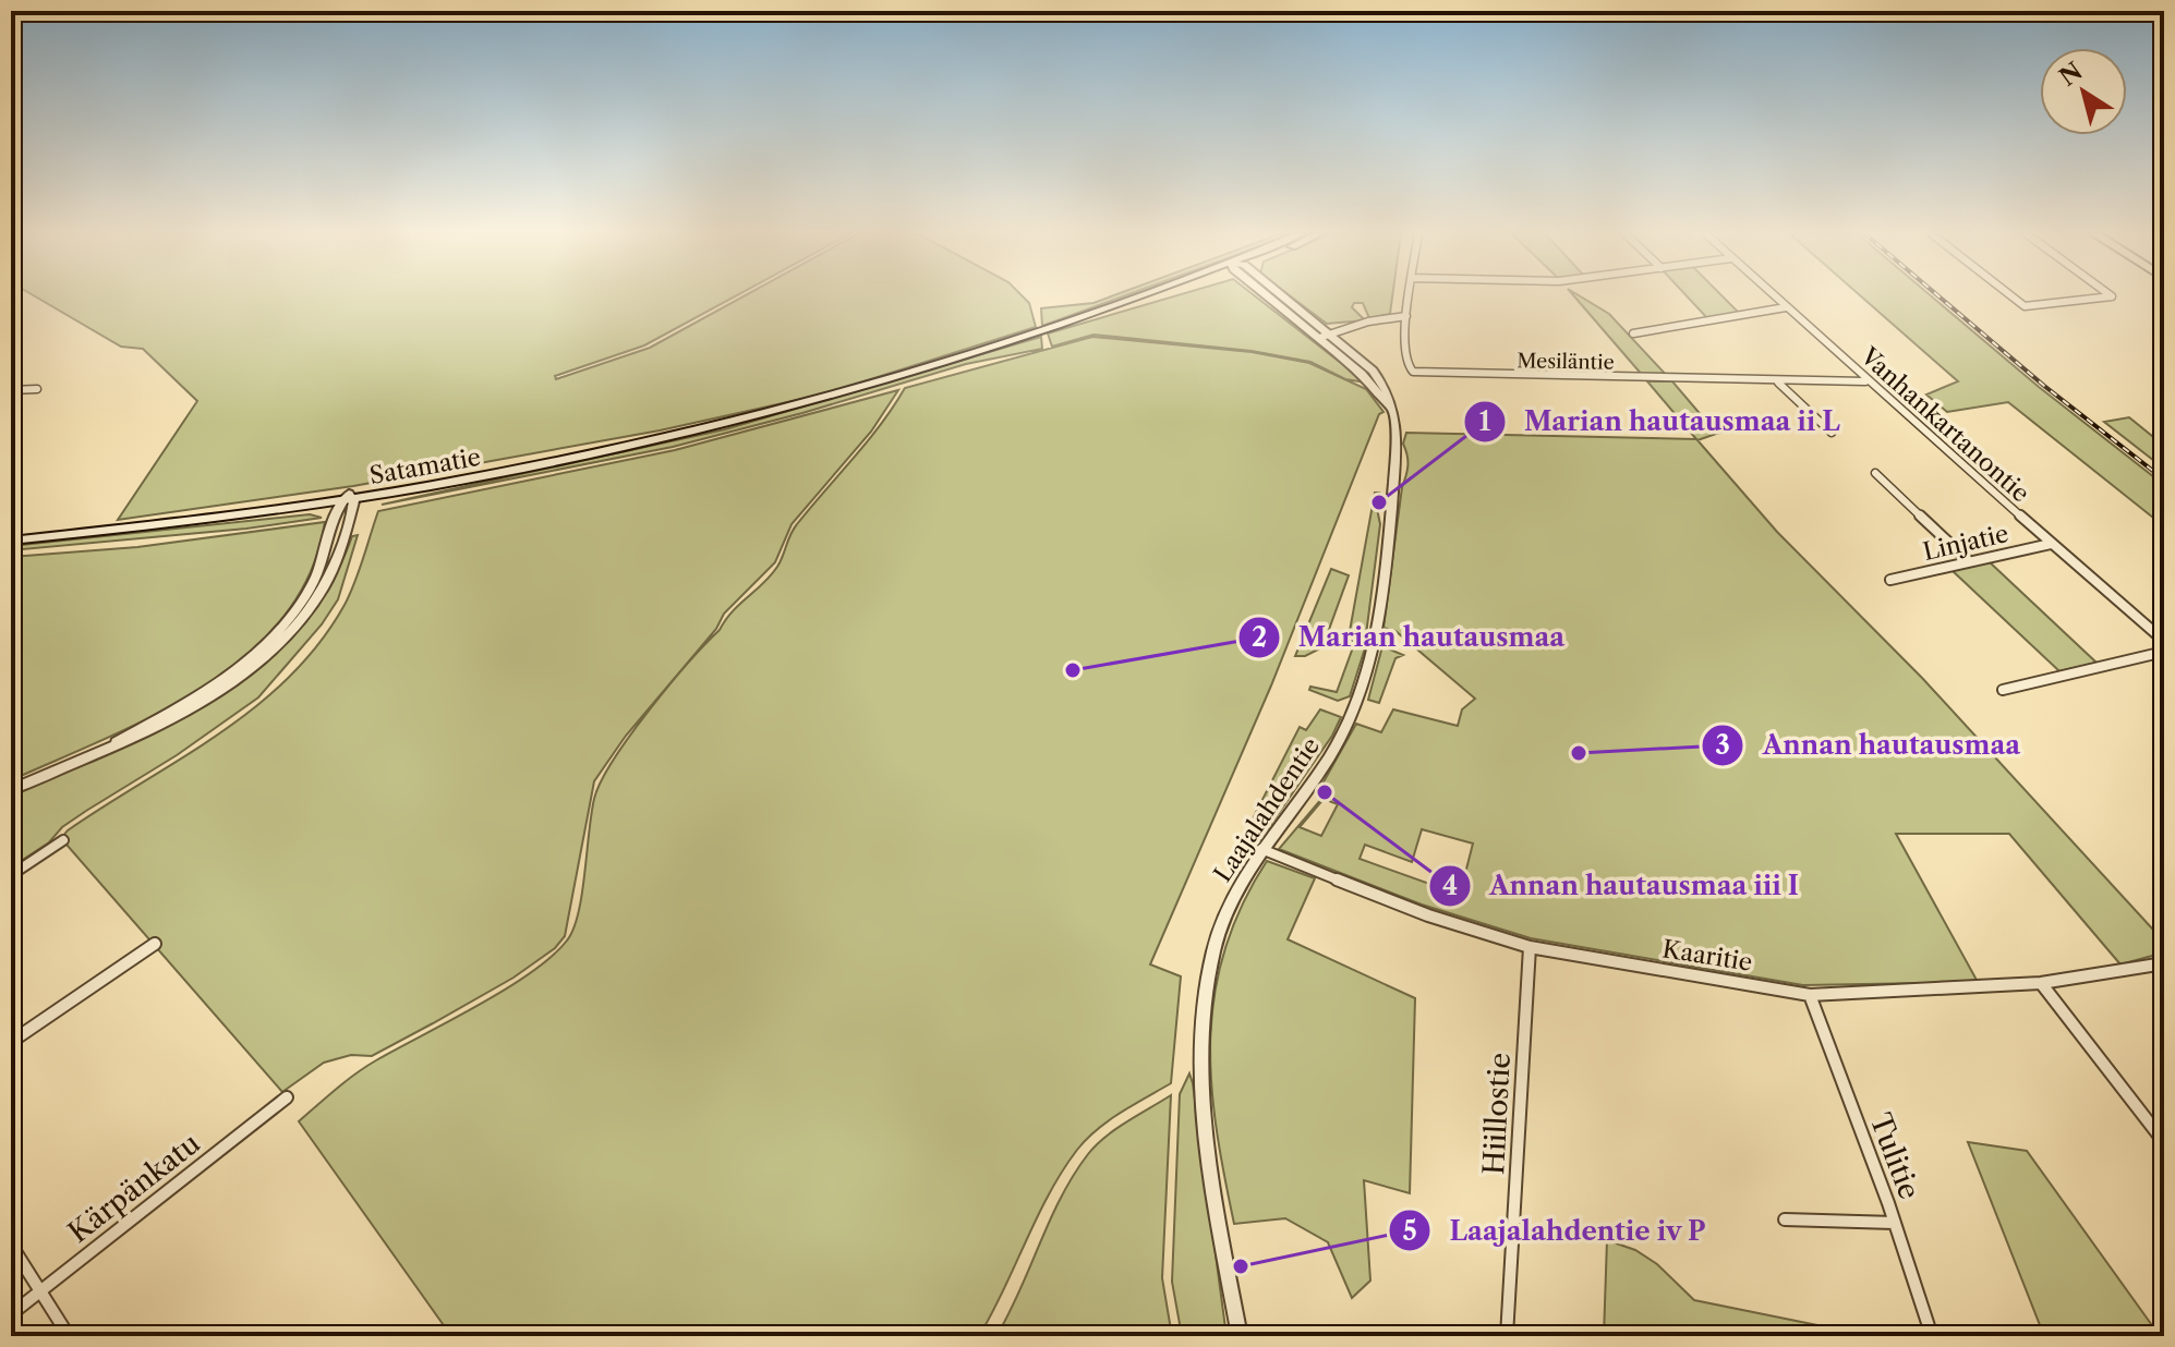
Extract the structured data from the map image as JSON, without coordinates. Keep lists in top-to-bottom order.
{
  "streets": {
    "main road": ["Satamatie"],
    "street": [
      "Mesiläntie",
      "Vanhankartanontie",
      "Linjatie",
      "Laajalahdentie",
      "Kaaritie",
      "Hiillostie",
      "Tulitie",
      "Kärpänkatu"
    ]
  },
  "crossings": [
    ["Mesiläntie", "Vanhankartanontie"],
    ["Vanhankartanontie", "Linjatie"],
    ["Laajalahdentie", "Kaaritie"],
    ["Kaaritie", "Hiillostie"],
    ["Kaaritie", "Tulitie"]
  ],
  "places": [
    "Marian hautausmaa ii L",
    "Marian hautausmaa",
    "Annan hautausmaa",
    "Annan hautausmaa iii I",
    "Laajalahdentie iv P"
  ],
  "north": "top left"
}
